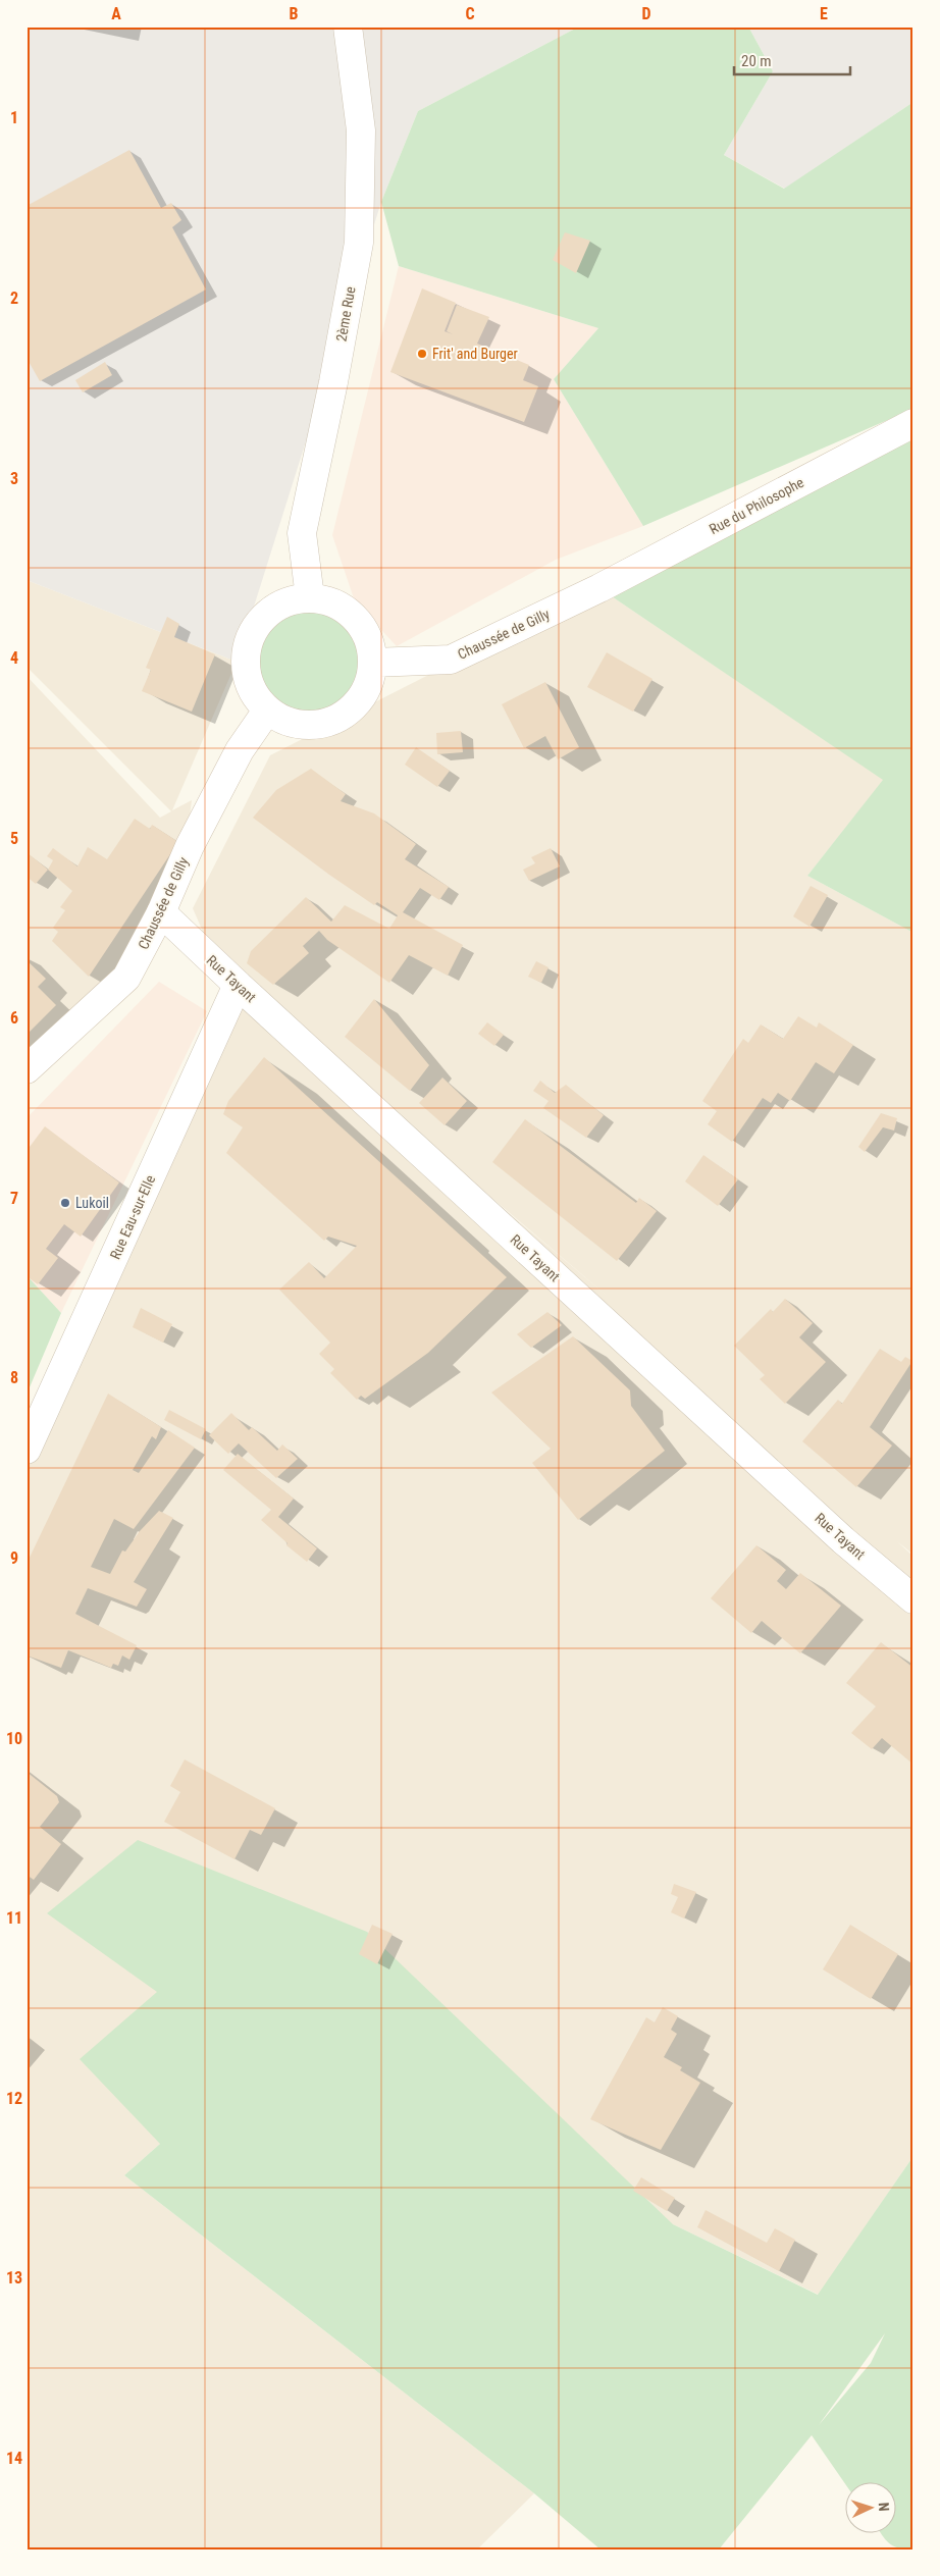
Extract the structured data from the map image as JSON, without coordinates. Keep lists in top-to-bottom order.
{
  "streets": {
    "street": [
      "2ème Rue",
      "Rue du Philosophe",
      "Chaussée de Gilly",
      "Rue Tayant",
      "Rue Eau-sur-Elle"
    ]
  },
  "crossings": [
    ["2ème Rue", "Chaussée de Gilly"],
    ["Rue du Philosophe", "Chaussée de Gilly"],
    ["Chaussée de Gilly", "Rue Tayant"],
    ["Rue Tayant", "Rue Eau-sur-Elle"]
  ],
  "places": ["Frit' and Burger", "Lukoil"],
  "scale_bar": "20 m",
  "north": "right",
  "grid": {
    "columns": [
      "A",
      "B",
      "C",
      "D",
      "E"
    ],
    "rows": [
      "1",
      "2",
      "3",
      "4",
      "5",
      "6",
      "7",
      "8",
      "9",
      "10",
      "11",
      "12",
      "13",
      "14"
    ]
  }
}
